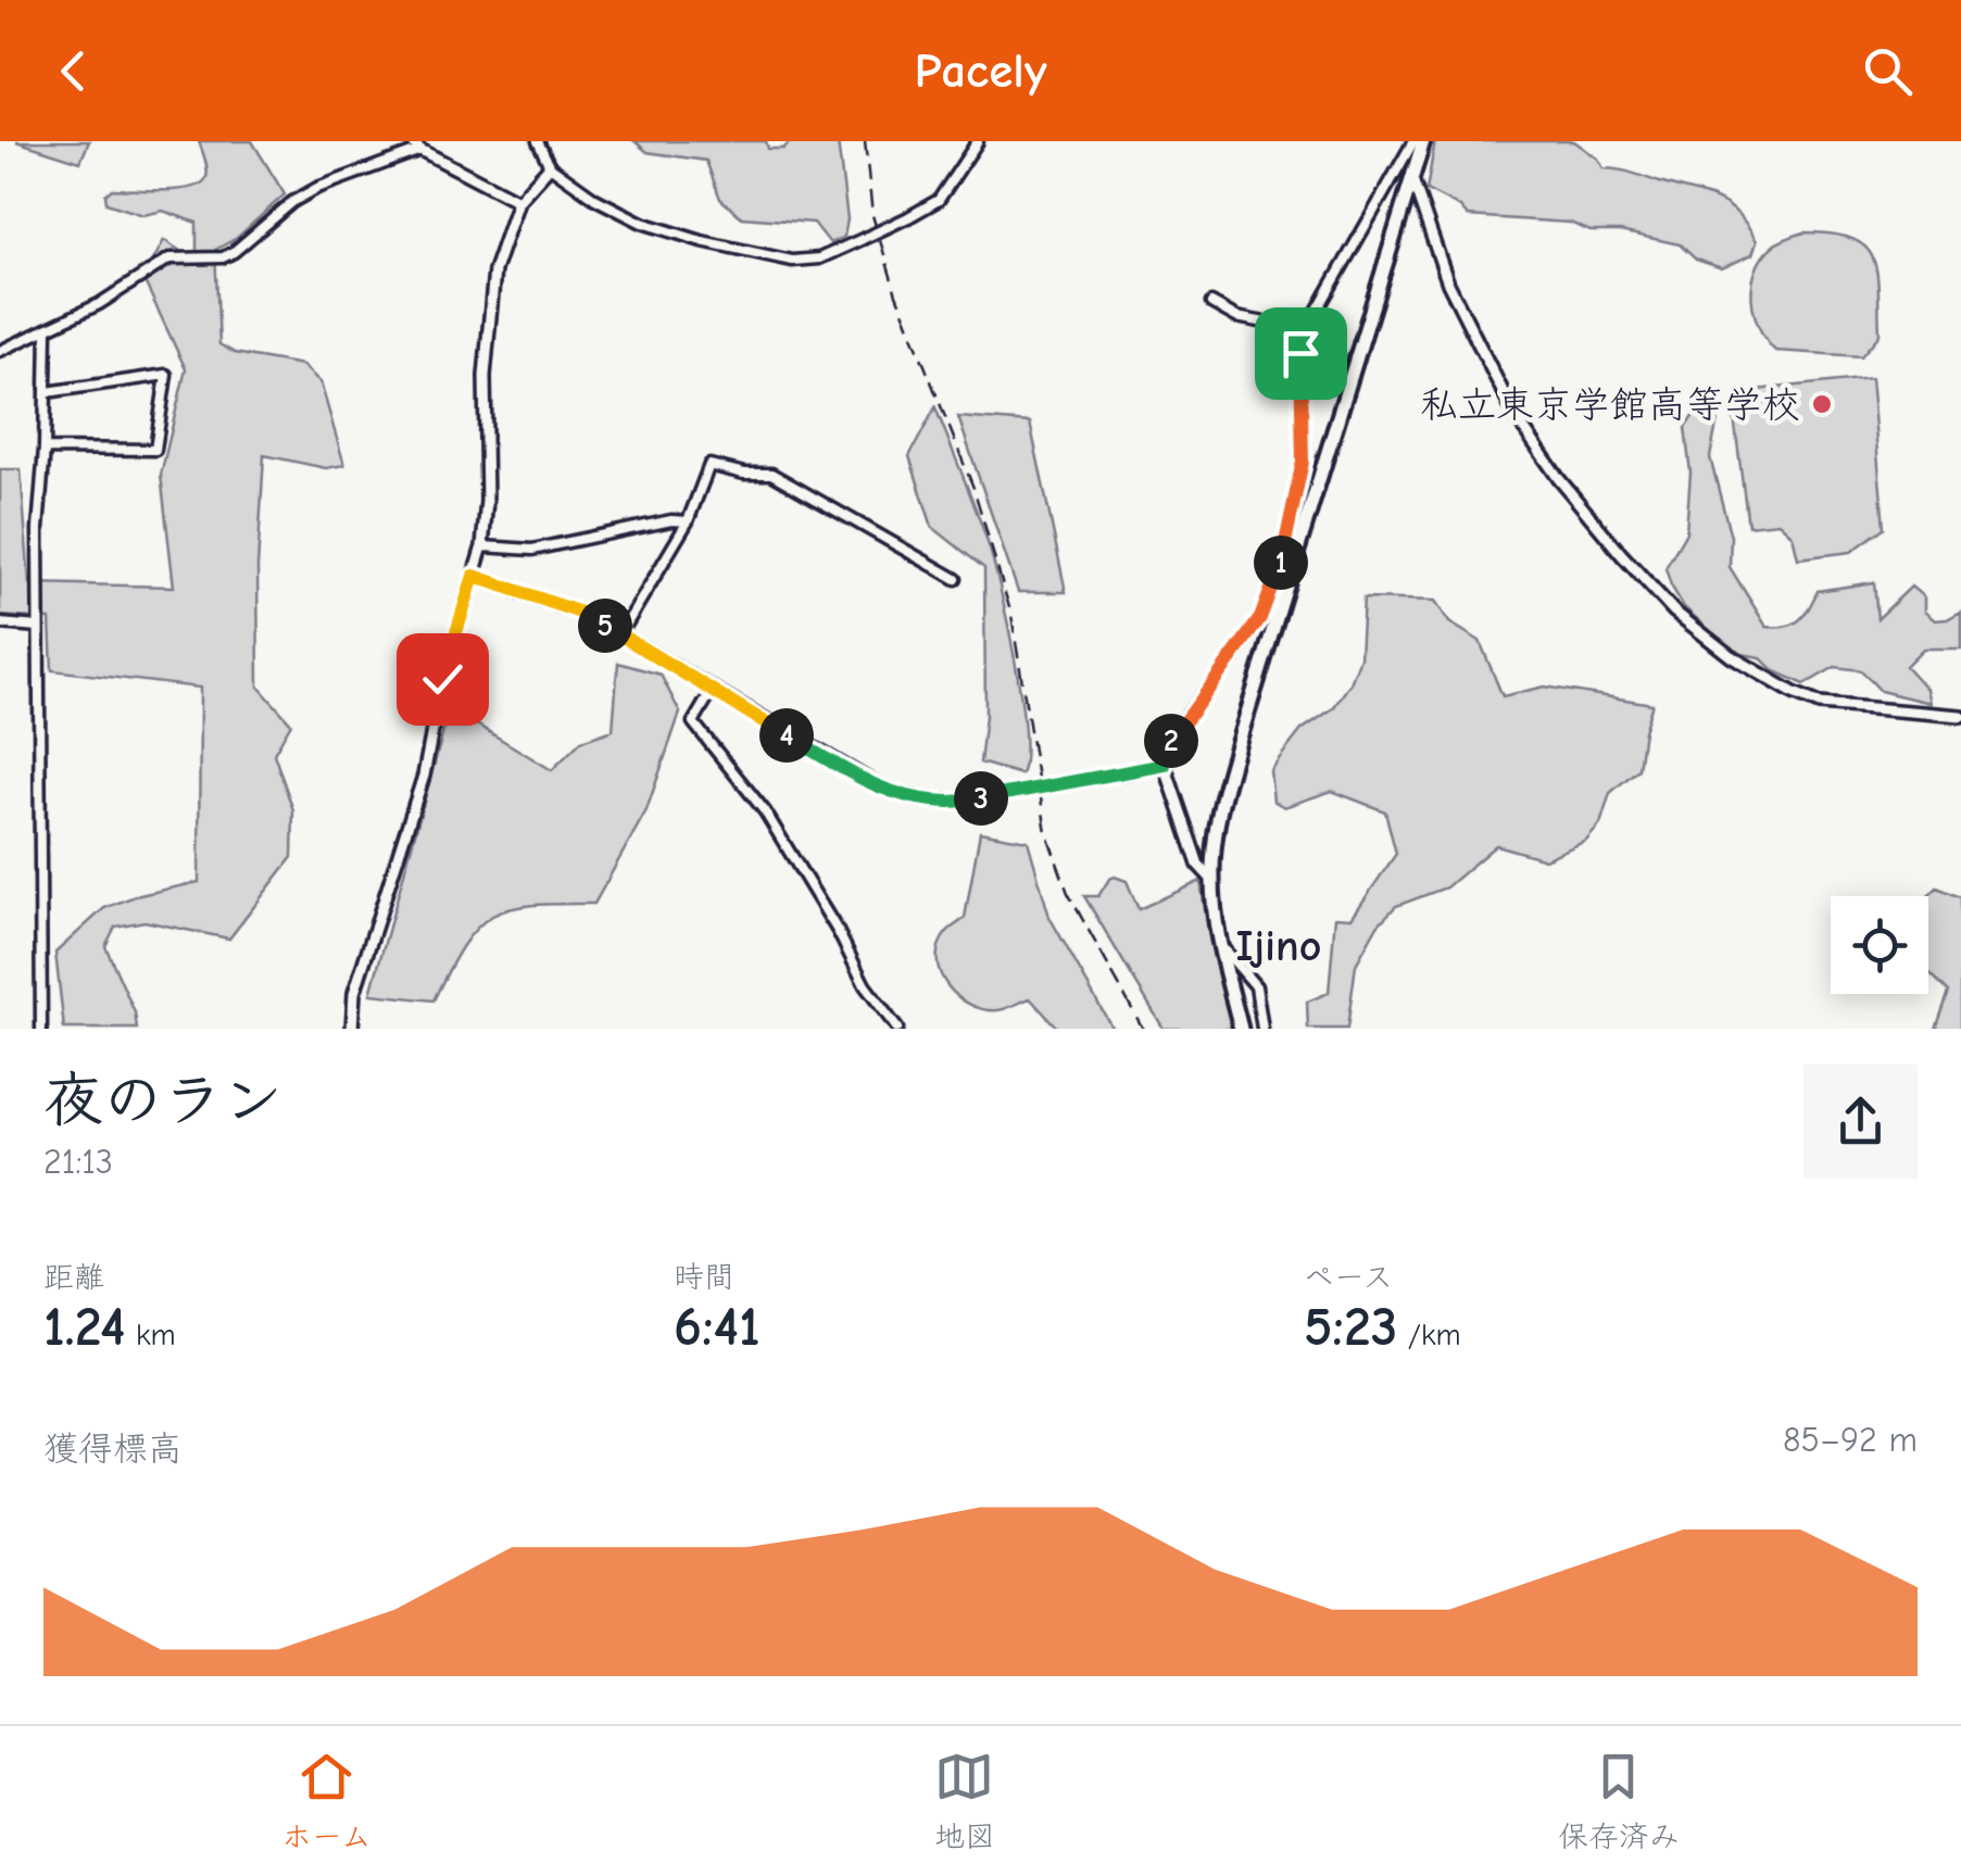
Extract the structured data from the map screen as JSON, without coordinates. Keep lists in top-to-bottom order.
{
  "districts": ["Ijino"],
  "places": ["私立東京学館高等学校"],
  "page": {
    "header": "Pacely",
    "pins": [
      "1",
      "5",
      "4",
      "2",
      "3"
    ],
    "heading": ["夜のラン", "21:13"],
    "stats": [
      ["距離", "1.24 km"],
      ["時間", "6:41"],
      ["ペース", "5:23 /km"]
    ],
    "chart": ["獲得標高", "85–92 m"],
    "tabs": ["ホーム", "地図", "保存済み"]
  }
}
